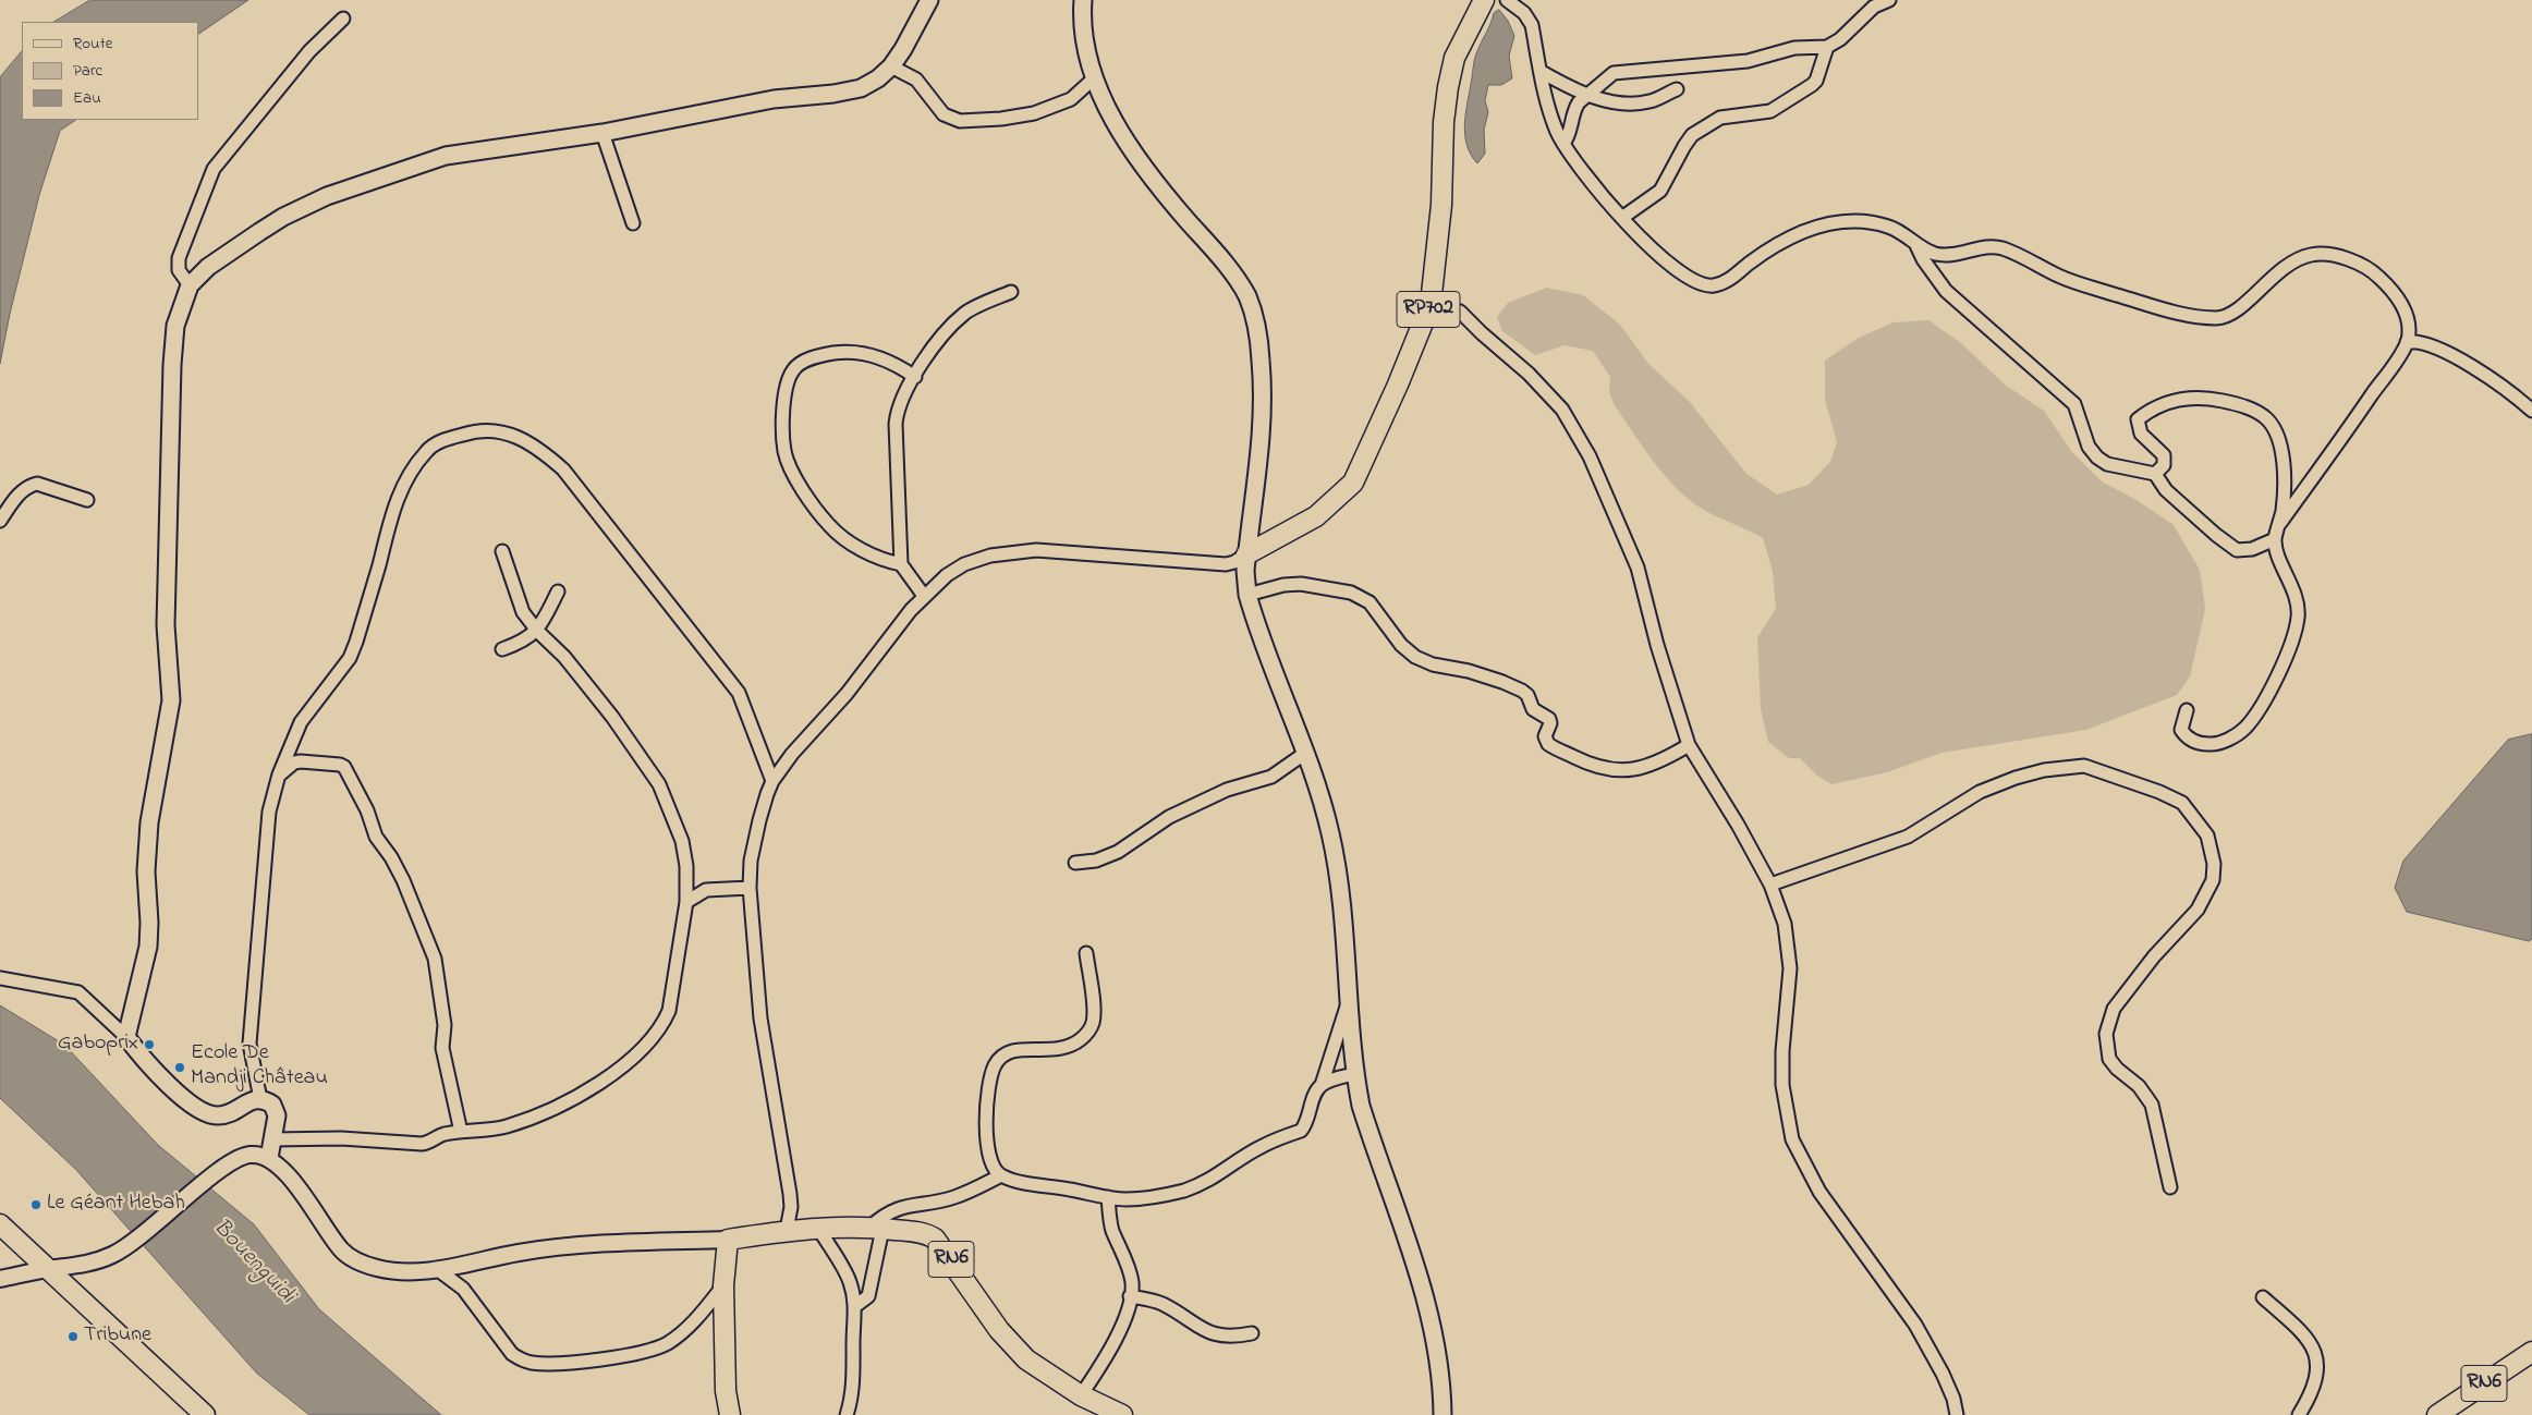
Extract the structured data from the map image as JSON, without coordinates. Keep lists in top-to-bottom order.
{
  "streets": {
    "main road": ["RP702", "RN6"]
  },
  "water": ["Bouenguidi"],
  "places": [
    "Gaboprix",
    "Ecole De Mandji Château",
    "Le Géant Hebah",
    "Tribune"
  ],
  "legend": ["Route", "Parc", "Eau"]
}
